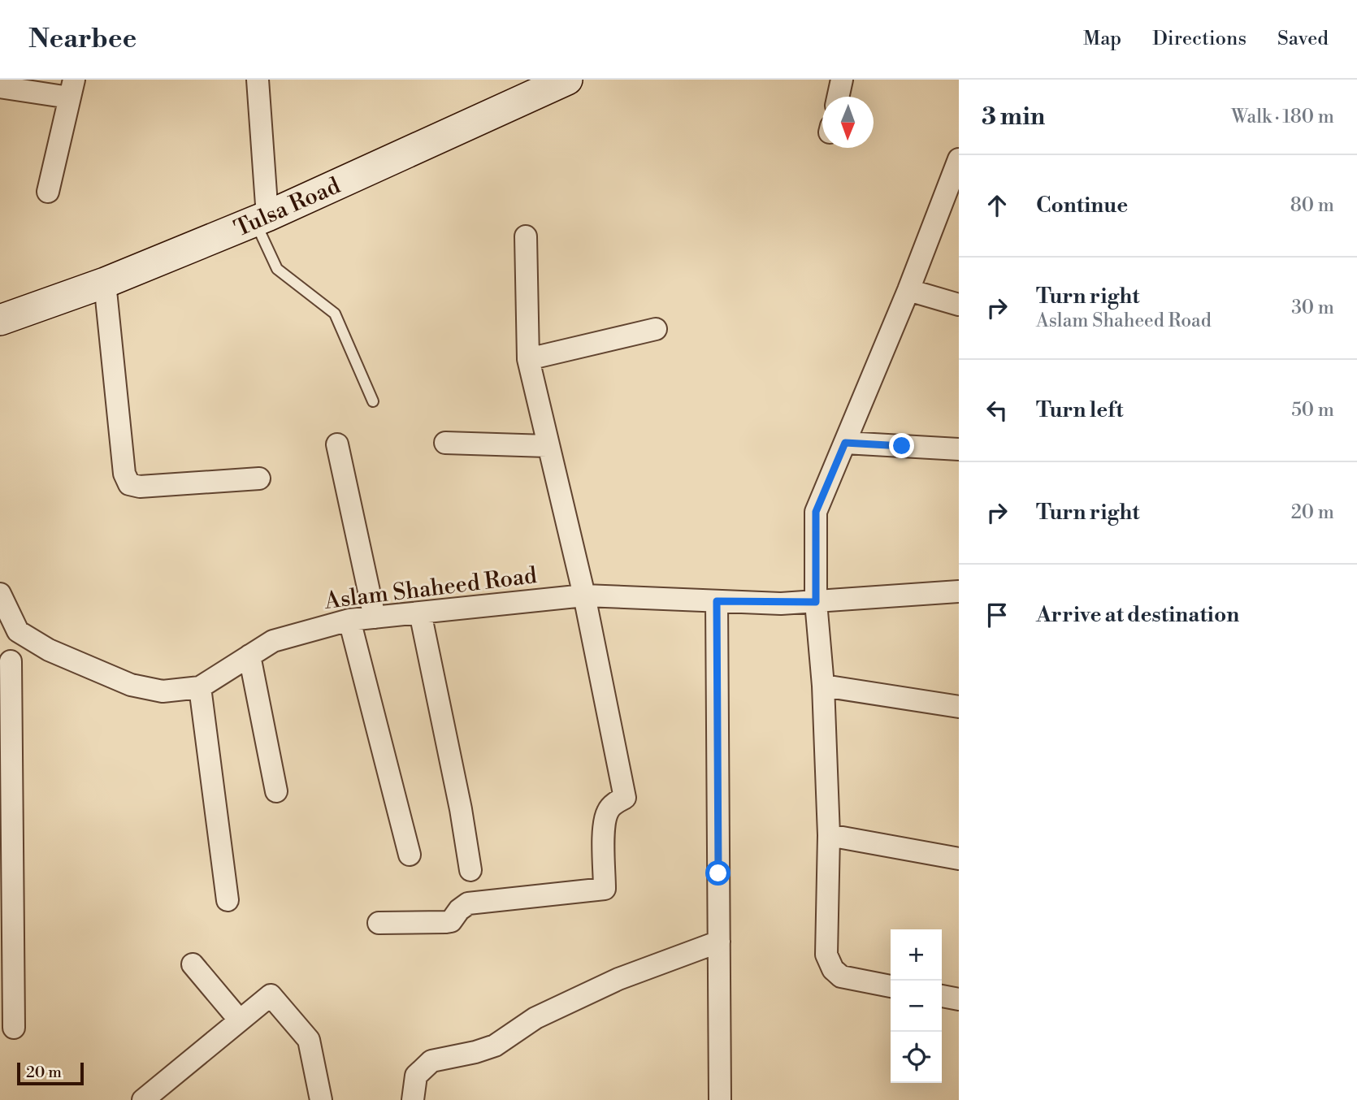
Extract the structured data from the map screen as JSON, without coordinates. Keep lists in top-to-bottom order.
{
  "streets": {
    "main road": ["Tulsa Road"],
    "street": ["Aslam Shaheed Road"]
  },
  "scale_bar": "20 m",
  "north": "bottom",
  "page": {
    "header": "Nearbee",
    "nav": ["Map", "Directions", "Saved"],
    "heading": ["3 min", "Walk · 180 m"],
    "list": [
      ["Continue", "80 m"],
      ["Turn right", "Aslam Shaheed Road", "30 m"],
      ["Turn left", "50 m"],
      ["Turn right", "20 m"],
      "Arrive at destination"
    ],
    "map_buttons": ["+", "−"],
    "scale": "20 m"
  }
}
